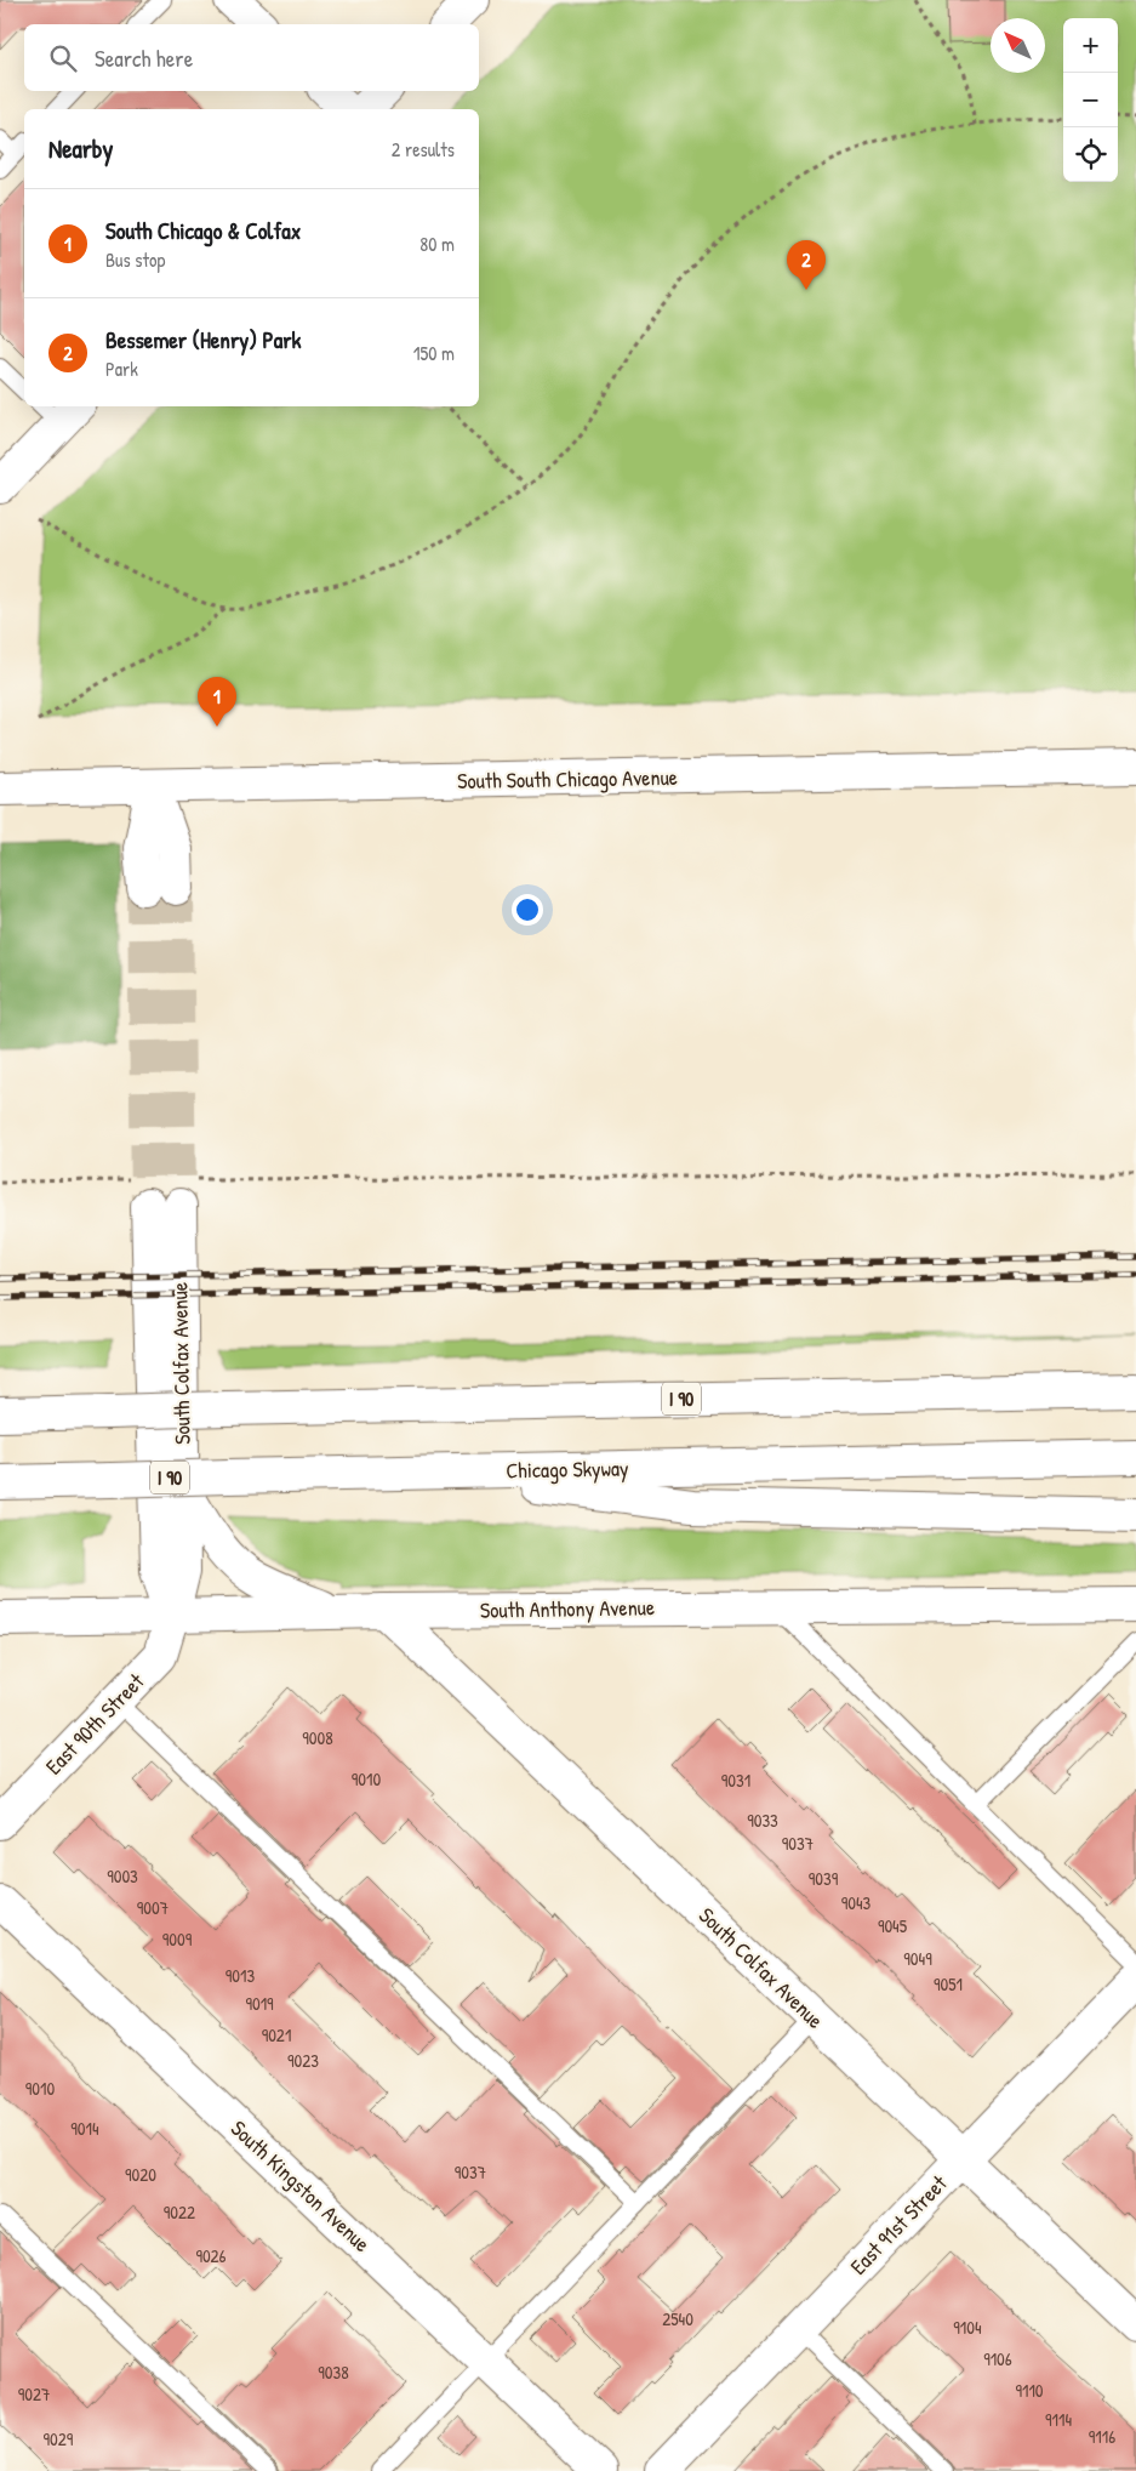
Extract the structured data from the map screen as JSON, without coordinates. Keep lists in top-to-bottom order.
{
  "streets": {
    "main road": [
      "South South Chicago Avenue",
      "South Colfax Avenue",
      "I 90",
      "Chicago Skyway",
      "South Anthony Avenue",
      "East 90th Street",
      "South Kingston Avenue",
      "East 91st Street"
    ]
  },
  "crossings": [
    ["South Colfax Avenue", "South Anthony Avenue"],
    ["South Colfax Avenue", "East 90th Street"],
    ["South Colfax Avenue", "East 91st Street"],
    ["South Anthony Avenue", "East 90th Street"]
  ],
  "house_numbers": [
    "9008",
    "9010",
    "9031",
    "9033",
    "9037",
    "9003",
    "9039",
    "9043",
    "9007",
    "9045",
    "9009",
    "9049",
    "9013",
    "9051",
    "9019",
    "9021",
    "9023",
    "9010",
    "9014",
    "9037",
    "9020",
    "9022",
    "9026",
    "2540",
    "9104",
    "9106",
    "9038",
    "9110",
    "9027",
    "9114",
    "9116",
    "9029"
  ],
  "north": "top left",
  "page": {
    "map_buttons": ["+", "−"],
    "search": "Search here",
    "heading": ["Nearby", "2 results"],
    "list": [
      {
        "mark": "1",
        "name": "South Chicago & Colfax",
        "note": "Bus stop",
        "value": "80 m"
      },
      {
        "mark": "2",
        "name": "Bessemer (Henry) Park",
        "note": "Park",
        "value": "150 m"
      }
    ],
    "pins": ["2", "1"]
  }
}
